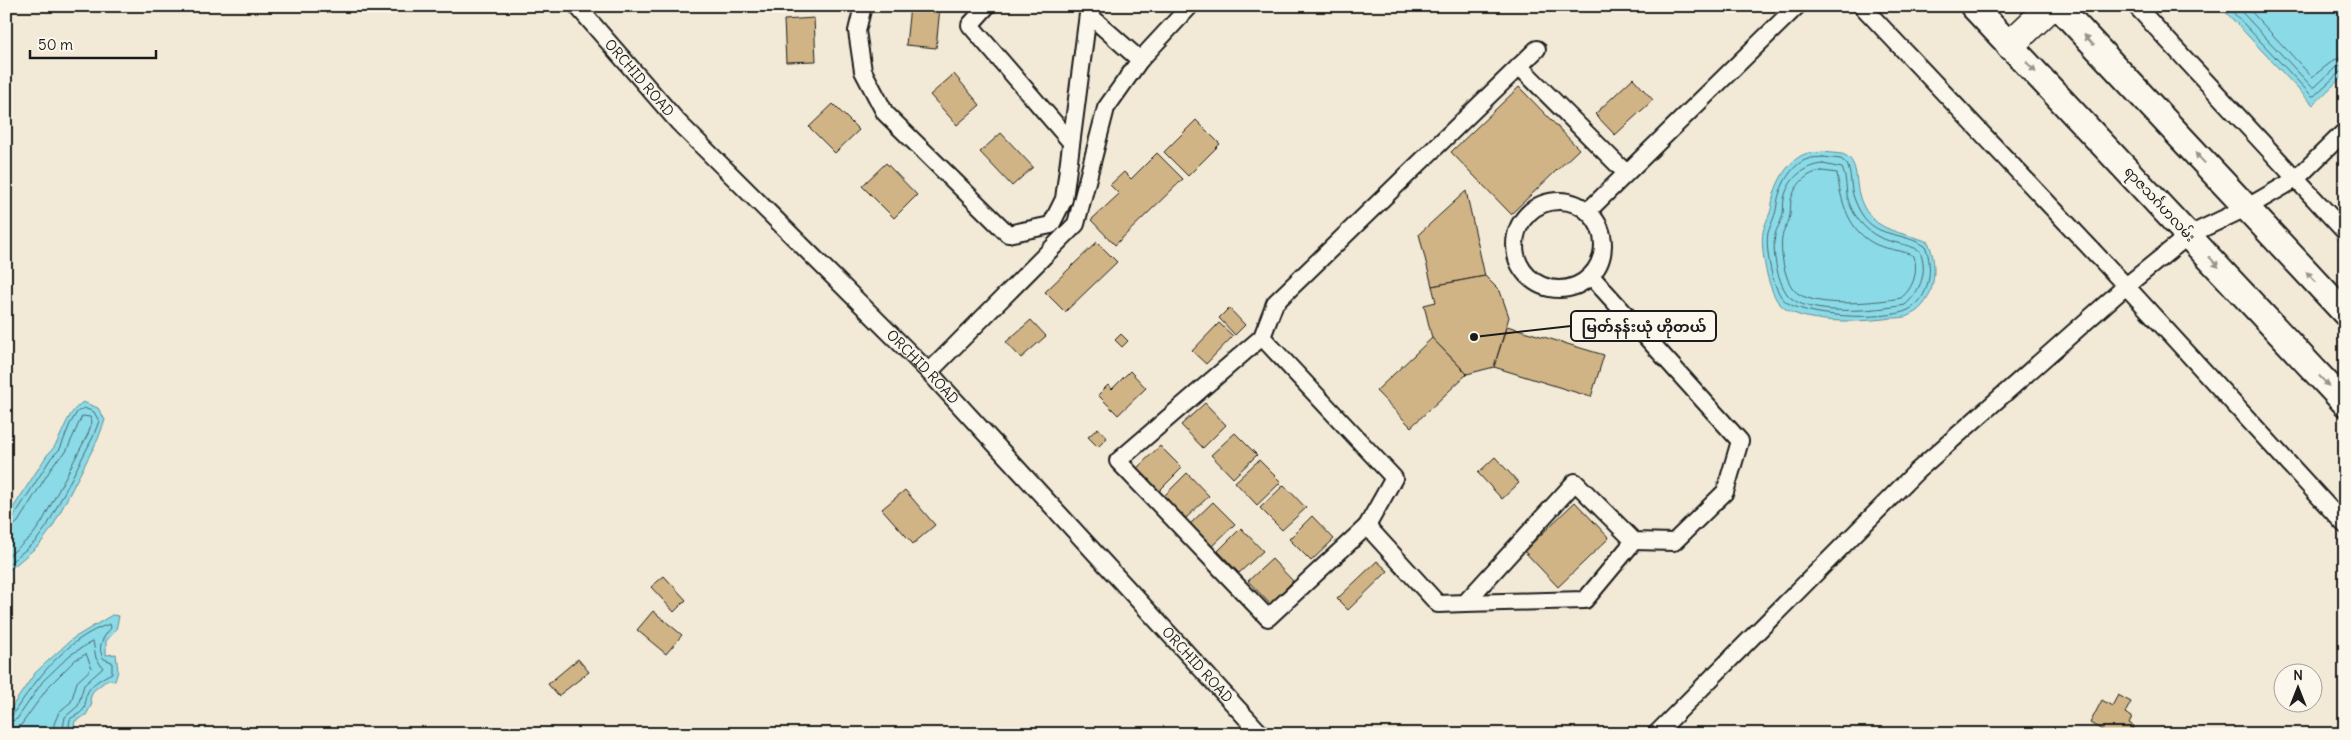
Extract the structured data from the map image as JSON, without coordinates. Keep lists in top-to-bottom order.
{
  "streets": {
    "main road": ["ရာဇသင်္ဂဟလမ်း"],
    "street": ["ORCHID ROAD"]
  },
  "places": ["မြတ်နန်းယုံ ဟိုတယ်"],
  "scale_bar": "50 m",
  "north": "top"
}
